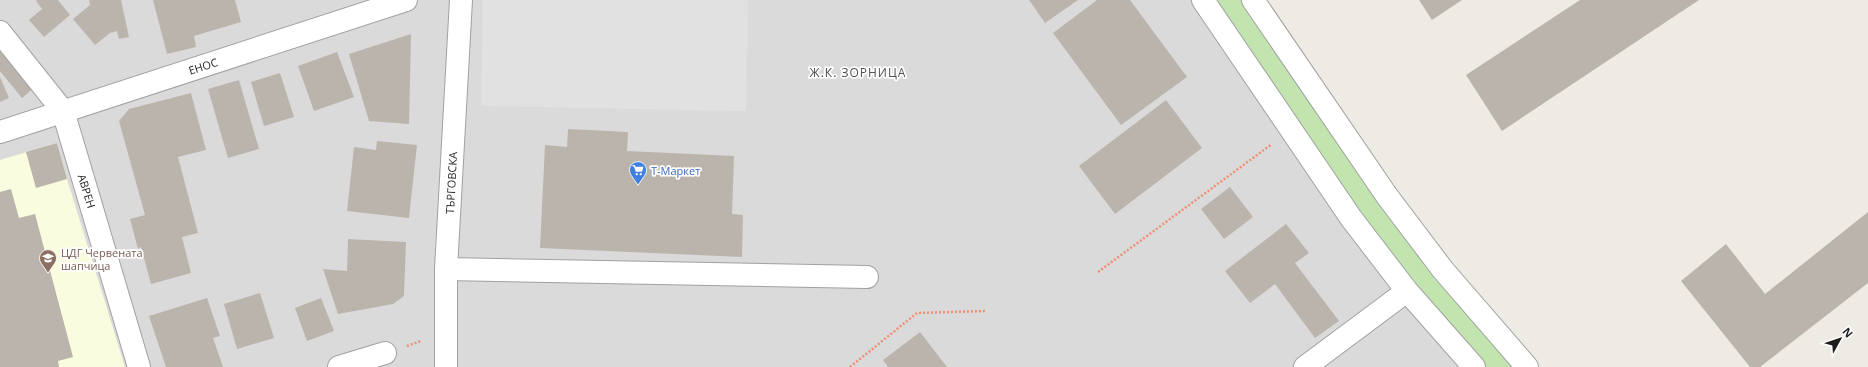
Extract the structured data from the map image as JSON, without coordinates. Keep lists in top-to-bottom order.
{
  "streets": {
    "street": ["ЕНОС", "ТЪРГОВСКА", "АВРЕН"]
  },
  "crossings": [
    ["ЕНОС", "АВРЕН"]
  ],
  "districts": ["Ж.К. ЗОРНИЦА"],
  "places": {
    "supermarket": ["Т-Маркет"],
    "school or university": ["ЦДГ Червената шапчица"]
  },
  "north": "top right"
}
